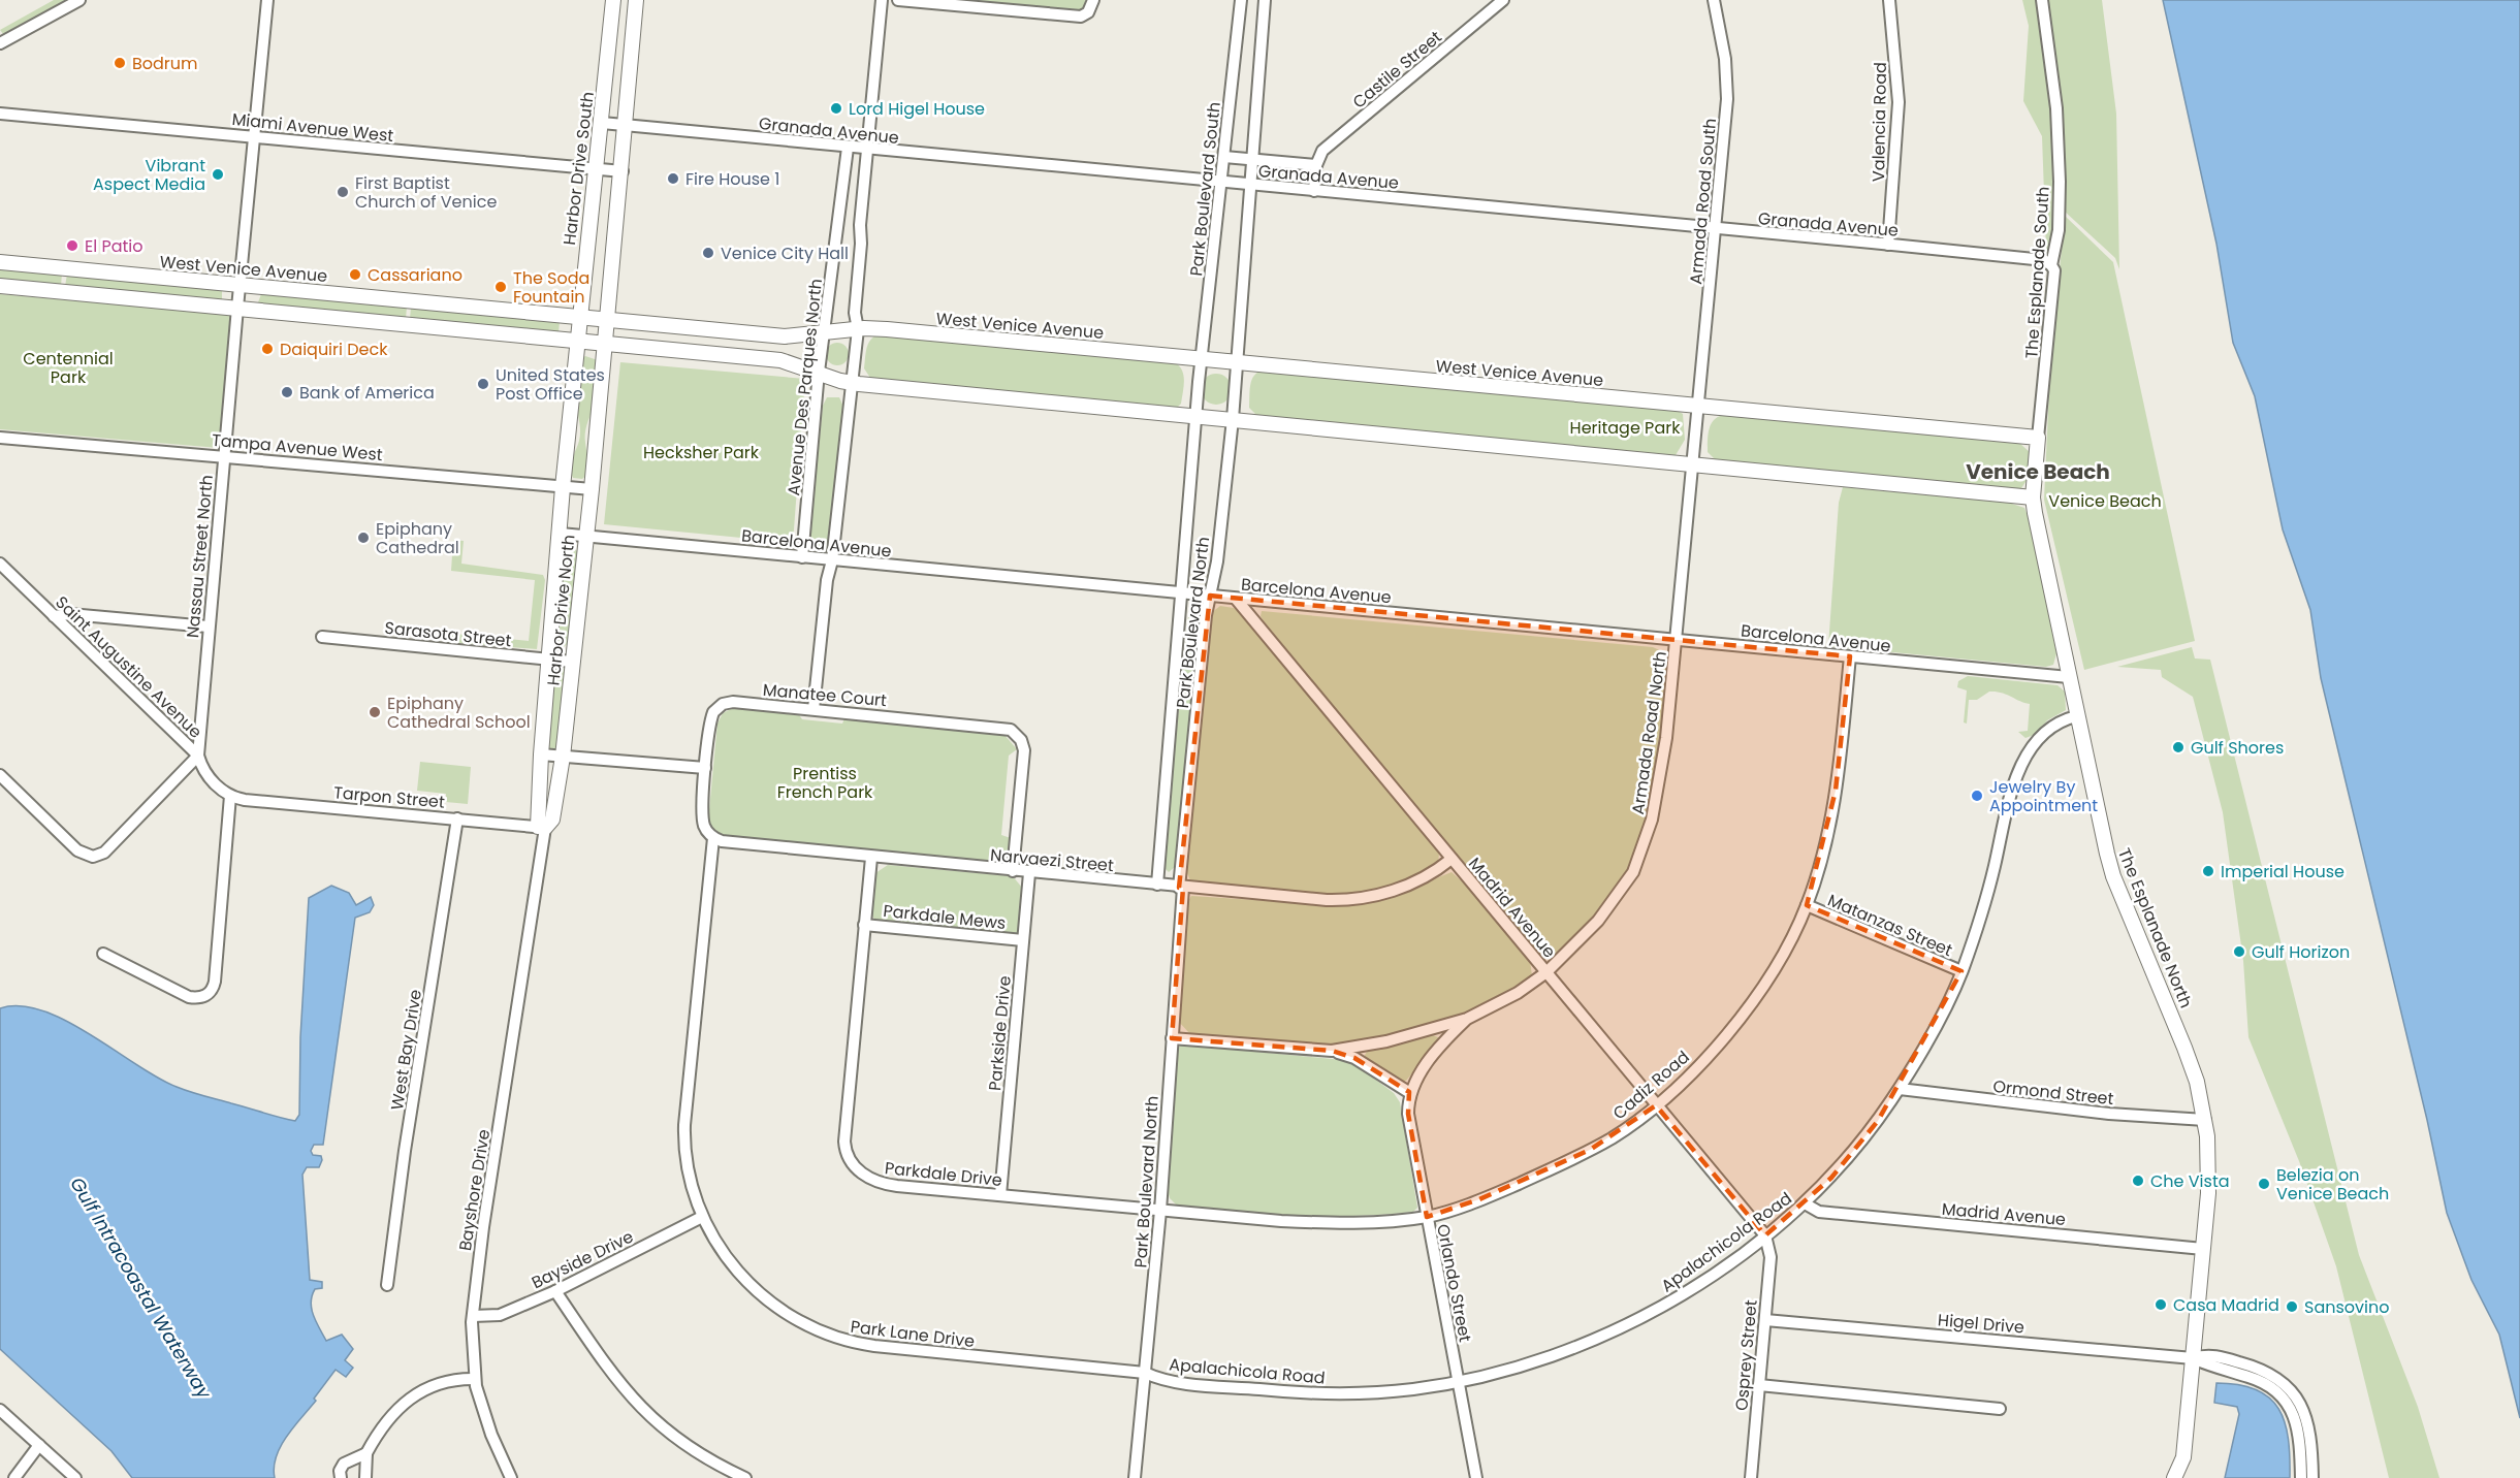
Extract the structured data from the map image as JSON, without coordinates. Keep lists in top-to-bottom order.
{
  "streets": {
    "street": [
      "Castile Street",
      "Valencia Road",
      "Miami Avenue West",
      "Granada Avenue",
      "Harbor Drive South",
      "Park Boulevard South",
      "Armada Road South",
      "West Venice Avenue",
      "The Esplanade South",
      "Avenue Des Parques North",
      "Tampa Avenue West",
      "Barcelona Avenue",
      "Nassau Street North",
      "Harbor Drive North",
      "Park Boulevard North",
      "Sarasota Street",
      "Saint Augustine Avenue",
      "Manatee Court",
      "Armada Road North",
      "Tarpon Street",
      "Narvaezi Street",
      "Madrid Avenue",
      "Parkdale Mews",
      "Matanzas Street",
      "The Esplanade North",
      "Parkside Drive",
      "West Bay Drive",
      "Cadiz Road",
      "Ormond Street",
      "Parkdale Drive",
      "Bayshore Drive",
      "Apalachicola Road",
      "Bayside Drive",
      "Orlando Street",
      "Higel Drive",
      "Park Lane Drive",
      "Osprey Street"
    ]
  },
  "crossings": [
    ["Valencia Road", "Granada Avenue"],
    ["Miami Avenue West", "Harbor Drive South"],
    ["Miami Avenue West", "Nassau Street North"],
    ["Granada Avenue", "Harbor Drive South"],
    ["Granada Avenue", "Park Boulevard South"],
    ["Granada Avenue", "Armada Road South"],
    ["Granada Avenue", "The Esplanade South"],
    ["Granada Avenue", "Avenue Des Parques North"],
    ["Harbor Drive South", "West Venice Avenue"],
    ["Harbor Drive South", "Harbor Drive North"],
    ["Park Boulevard South", "West Venice Avenue"],
    ["Park Boulevard South", "Park Boulevard North"],
    ["Armada Road South", "West Venice Avenue"],
    ["Armada Road South", "Armada Road North"],
    ["West Venice Avenue", "The Esplanade South"],
    ["West Venice Avenue", "Avenue Des Parques North"],
    ["West Venice Avenue", "Nassau Street North"],
    ["West Venice Avenue", "Harbor Drive North"],
    ["West Venice Avenue", "Park Boulevard North"],
    ["West Venice Avenue", "Armada Road North"],
    ["West Venice Avenue", "The Esplanade North"],
    ["The Esplanade South", "The Esplanade North"],
    ["Avenue Des Parques North", "Barcelona Avenue"],
    ["Tampa Avenue West", "Nassau Street North"],
    ["Tampa Avenue West", "Harbor Drive North"],
    ["Barcelona Avenue", "Harbor Drive North"],
    ["Barcelona Avenue", "Park Boulevard North"],
    ["Barcelona Avenue", "Armada Road North"],
    ["Barcelona Avenue", "Madrid Avenue"],
    ["Barcelona Avenue", "The Esplanade North"],
    ["Barcelona Avenue", "Cadiz Road"],
    ["Nassau Street North", "Saint Augustine Avenue"],
    ["Harbor Drive North", "Sarasota Street"],
    ["Harbor Drive North", "Tarpon Street"],
    ["Harbor Drive North", "Bayshore Drive"],
    ["Park Boulevard North", "Armada Road North"],
    ["Park Boulevard North", "Narvaezi Street"],
    ["Park Boulevard North", "Cadiz Road"],
    ["Park Boulevard North", "Parkdale Drive"],
    ["Park Boulevard North", "Apalachicola Road"],
    ["Park Boulevard North", "Park Lane Drive"],
    ["Saint Augustine Avenue", "Tarpon Street"],
    ["Manatee Court", "Narvaezi Street"],
    ["Armada Road North", "Madrid Avenue"],
    ["Tarpon Street", "West Bay Drive"],
    ["Narvaezi Street", "Madrid Avenue"],
    ["Narvaezi Street", "Parkside Drive"],
    ["Narvaezi Street", "Parkdale Drive"],
    ["Narvaezi Street", "Park Lane Drive"],
    ["Madrid Avenue", "The Esplanade North"],
    ["Madrid Avenue", "Cadiz Road"],
    ["Madrid Avenue", "Apalachicola Road"],
    ["Madrid Avenue", "Osprey Street"],
    ["Parkdale Mews", "Parkside Drive"],
    ["Parkdale Mews", "Parkdale Drive"],
    ["Matanzas Street", "Cadiz Road"],
    ["Matanzas Street", "Apalachicola Road"],
    ["The Esplanade North", "Ormond Street"],
    ["The Esplanade North", "Apalachicola Road"],
    ["The Esplanade North", "Higel Drive"],
    ["Parkside Drive", "Parkdale Drive"],
    ["Cadiz Road", "Parkdale Drive"],
    ["Cadiz Road", "Orlando Street"],
    ["Ormond Street", "Apalachicola Road"],
    ["Bayshore Drive", "Bayside Drive"],
    ["Apalachicola Road", "Orlando Street"],
    ["Apalachicola Road", "Park Lane Drive"],
    ["Apalachicola Road", "Osprey Street"],
    ["Bayside Drive", "Park Lane Drive"],
    ["Higel Drive", "Osprey Street"]
  ],
  "districts": ["Venice Beach"],
  "water": ["Gulf Intracoastal Waterway"],
  "parks": [
    "Centennial Park",
    "Heritage Park",
    "Hecksher Park",
    "Venice Beach",
    "Prentiss French Park"
  ],
  "places": [
    "Bodrum",
    "Lord Higel House",
    "Vibrant Aspect Media",
    "Fire House 1",
    "First Baptist Church of Venice",
    "El Patio",
    "Venice City Hall",
    "Cassariano",
    "The Soda Fountain",
    "Daiquiri Deck",
    "United States Post Office",
    "Bank of America",
    "Epiphany Cathedral",
    "Epiphany Cathedral School",
    "Gulf Shores",
    "Jewelry By Appointment",
    "Imperial House",
    "Gulf Horizon",
    "Che Vista",
    "Belezia on Venice Beach",
    "Casa Madrid",
    "Sansovino"
  ]
}
